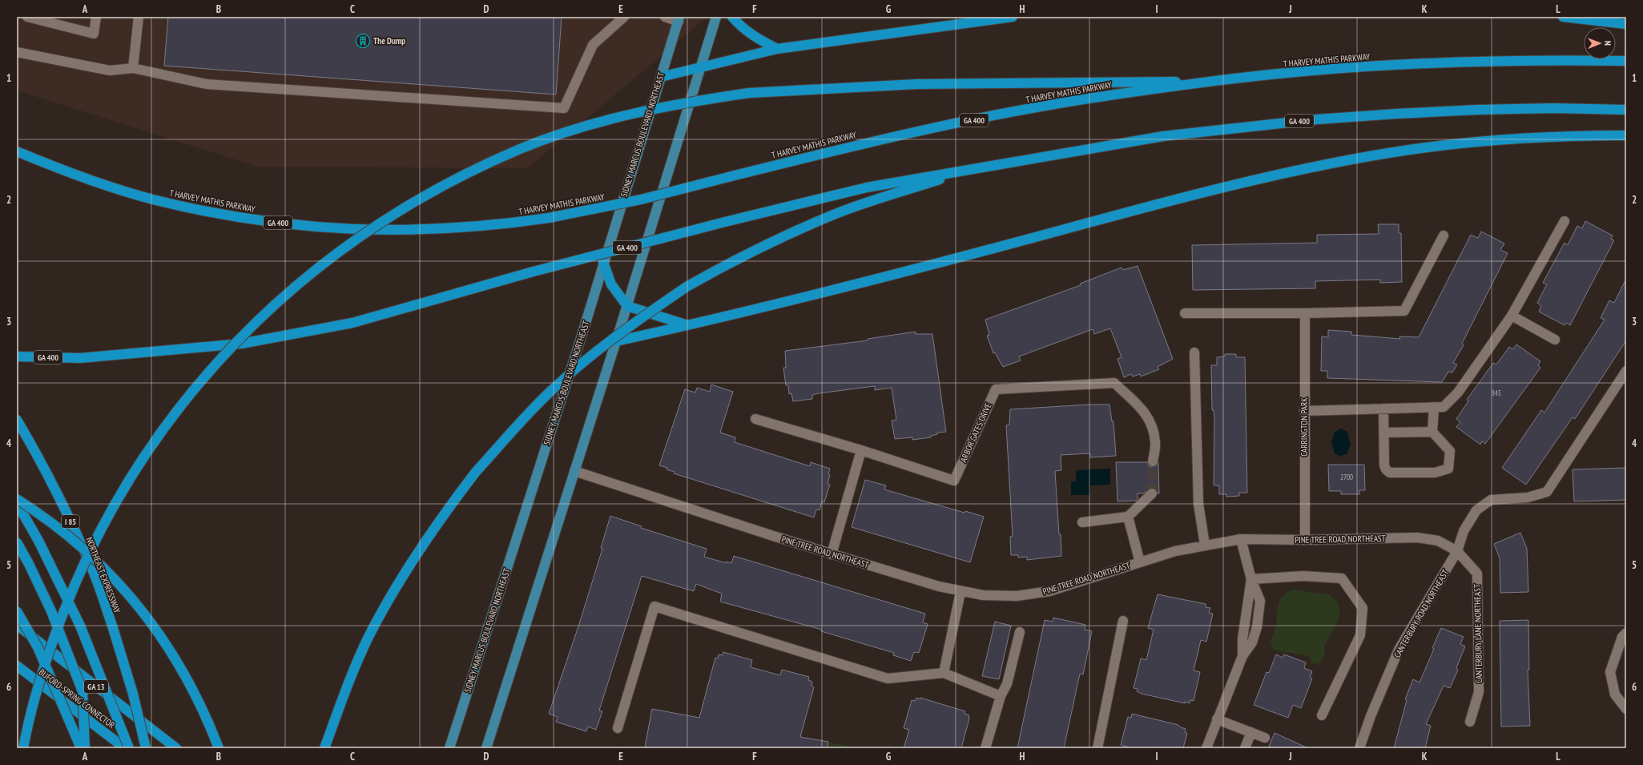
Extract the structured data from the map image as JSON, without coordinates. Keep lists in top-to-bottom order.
{
  "streets": {
    "highway": [
      "T HARVEY MATHIS PARKWAY",
      "GA 400",
      "I 85",
      "NORTHEAST EXPRESSWAY",
      "GA 13",
      "BUFORD-SPRING CONNECTOR"
    ],
    "main road": ["SIDNEY MARCUS BOULEVARD NORTHEAST"],
    "street": [
      "CARRINGTON PARK",
      "ARBOR GATES DRIVE",
      "PINE TREE ROAD NORTHEAST",
      "CANTERBURY ROAD NORTHEAST",
      "CANTERBURY LANE NORTHEAST"
    ]
  },
  "crossings": [
    ["CARRINGTON PARK", "PINE TREE ROAD NORTHEAST"],
    ["PINE TREE ROAD NORTHEAST", "CANTERBURY ROAD NORTHEAST"],
    ["PINE TREE ROAD NORTHEAST", "CANTERBURY LANE NORTHEAST"],
    ["CANTERBURY ROAD NORTHEAST", "CANTERBURY LANE NORTHEAST"]
  ],
  "places": {
    "building": ["The Dump"]
  },
  "house_numbers": ["845", "2700"],
  "north": "right",
  "grid": {
    "columns": [
      "A",
      "B",
      "C",
      "D",
      "E",
      "F",
      "G",
      "H",
      "I",
      "J",
      "K",
      "L"
    ],
    "rows": [
      "1",
      "2",
      "3",
      "4",
      "5",
      "6"
    ]
  }
}
